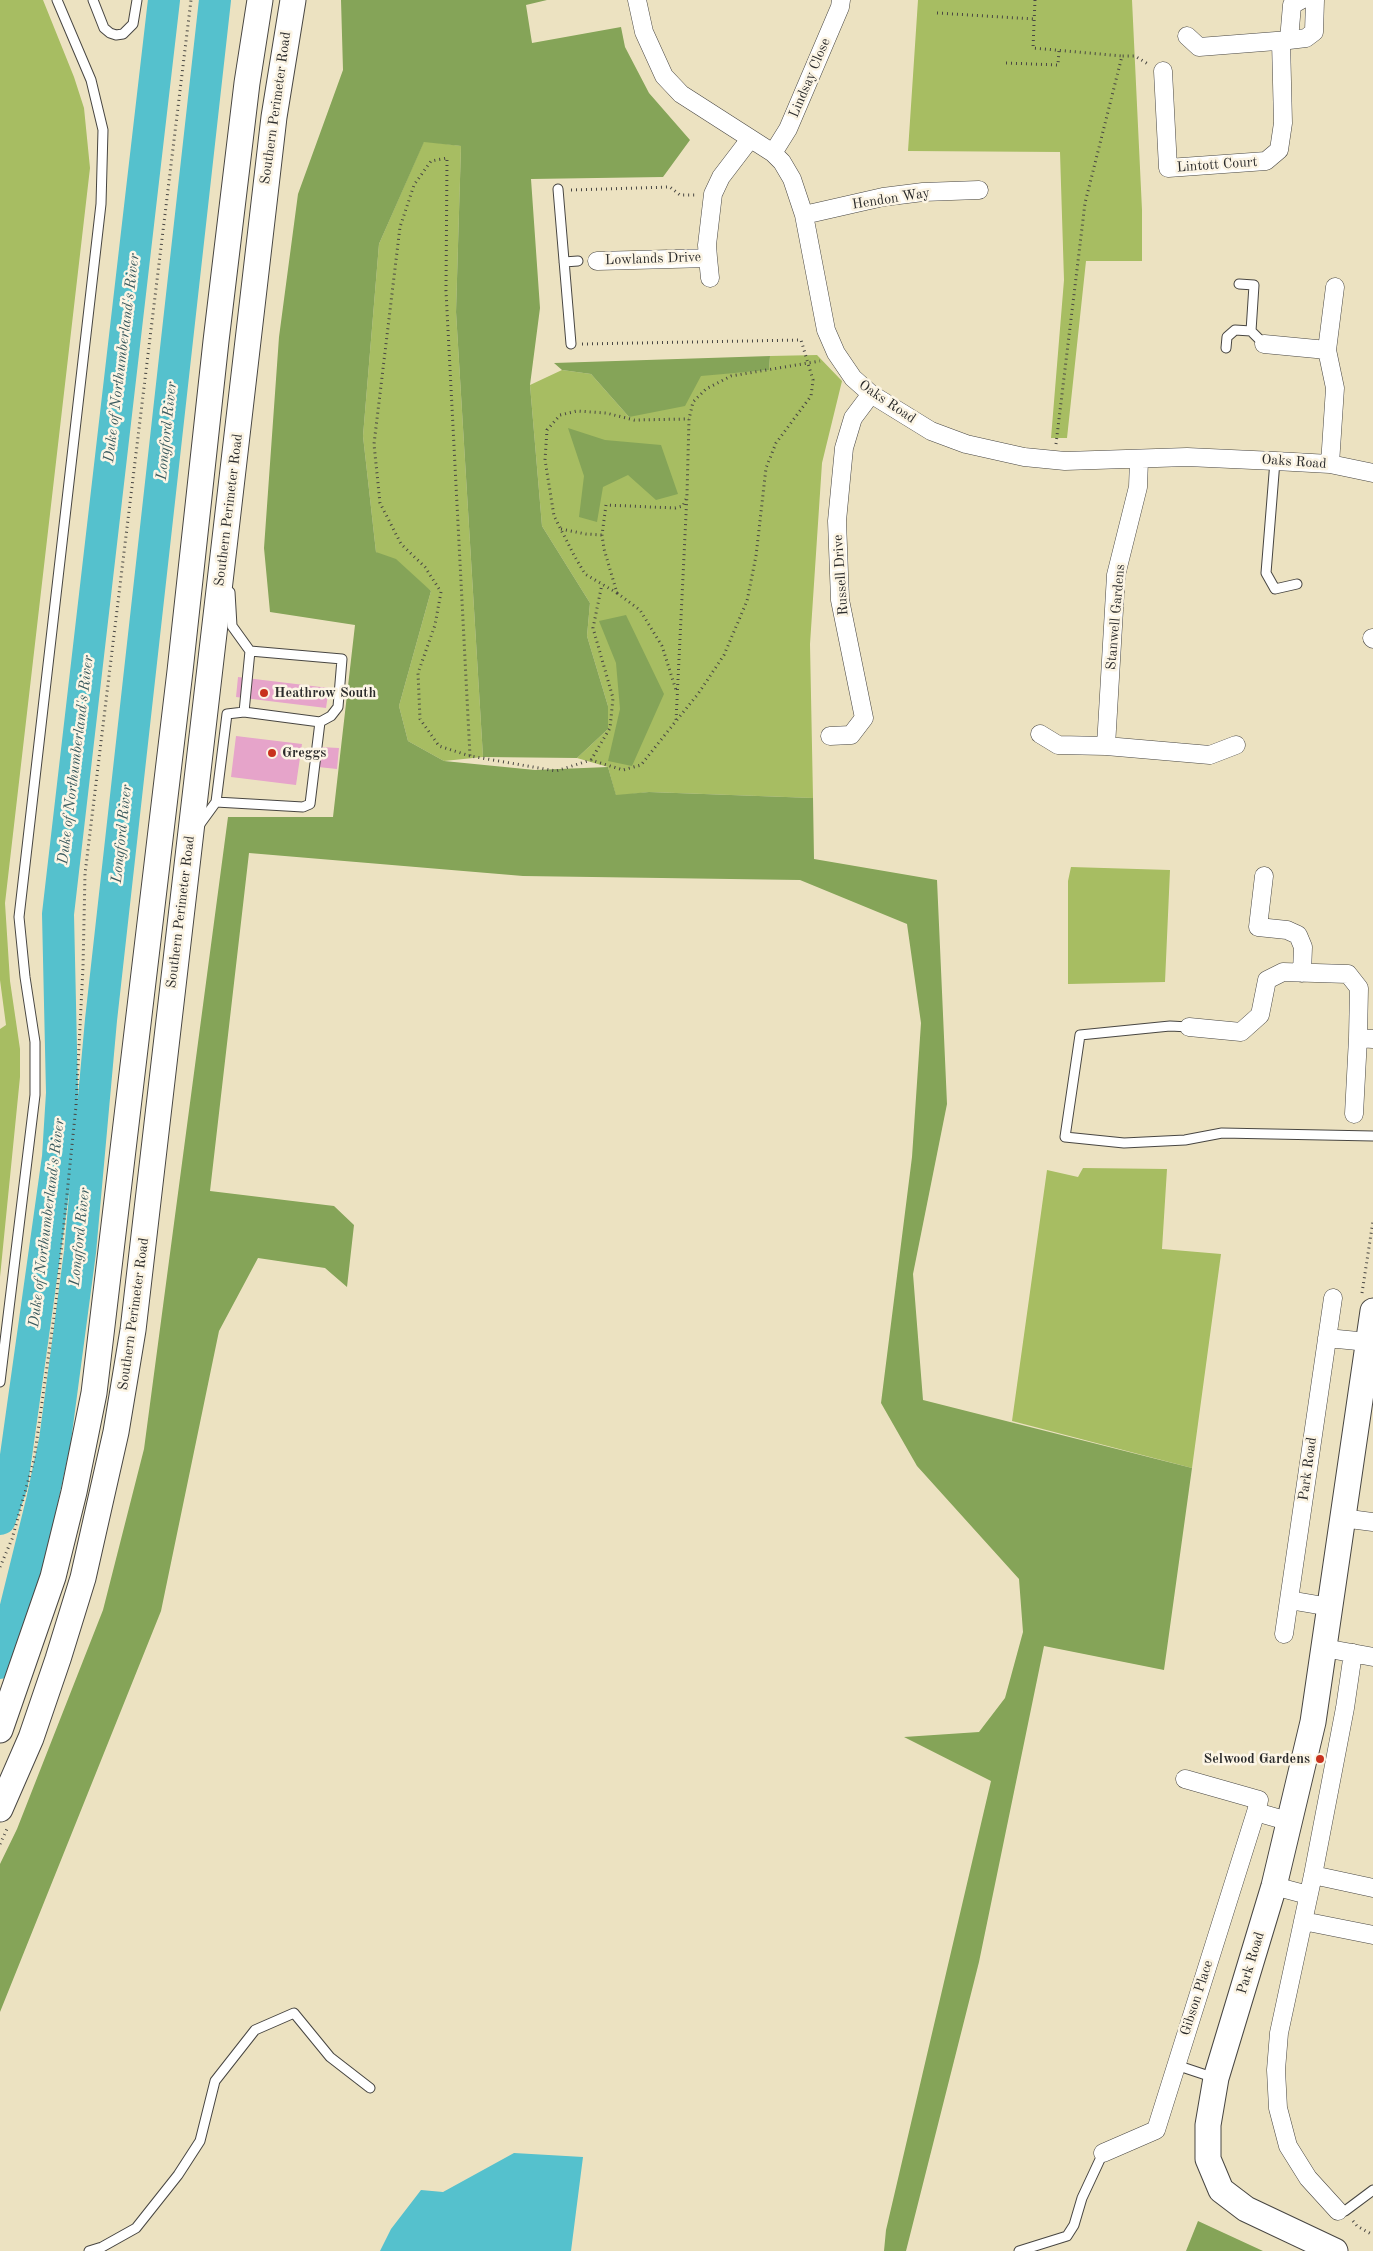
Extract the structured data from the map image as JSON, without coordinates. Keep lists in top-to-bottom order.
{
  "streets": {
    "street": [
      "Lindsay Close",
      "Southern Perimeter Road",
      "Lintott Court",
      "Hendon Way",
      "Lowlands Drive",
      "Oaks Road",
      "Russell Drive",
      "Stanwell Gardens",
      "Park Road",
      "Gibson Place"
    ]
  },
  "crossings": [
    ["Lindsay Close", "Oaks Road"],
    ["Hendon Way", "Oaks Road"],
    ["Lowlands Drive", "Oaks Road"],
    ["Oaks Road", "Russell Drive"],
    ["Oaks Road", "Stanwell Gardens"]
  ],
  "water": ["Duke of Northumberland's River", "Longford River"],
  "places": ["Heathrow South", "Greggs", "Selwood Gardens"]
}
